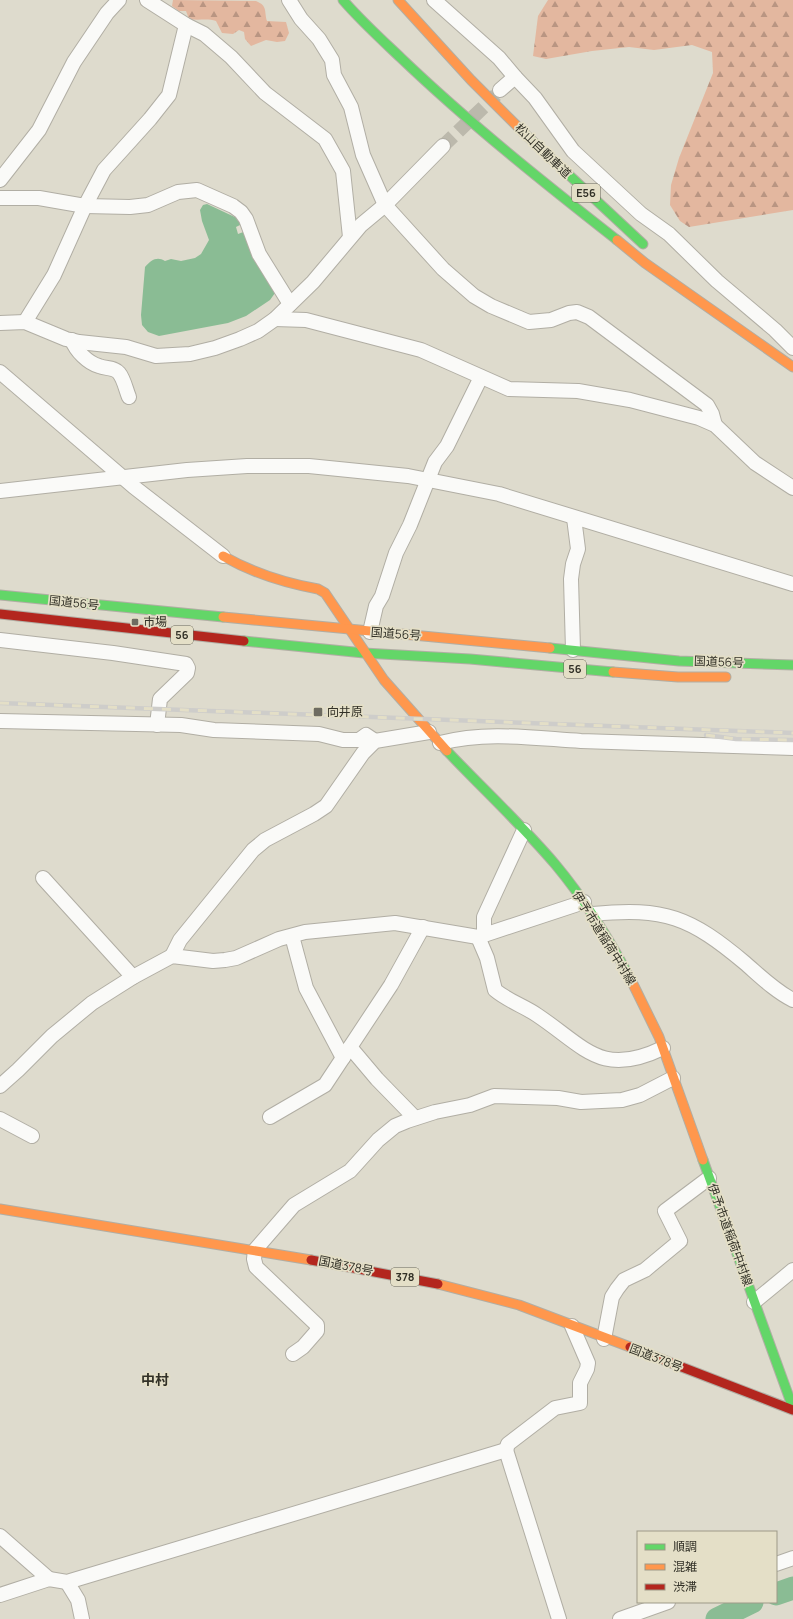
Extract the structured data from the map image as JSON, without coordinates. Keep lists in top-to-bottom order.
{
  "streets": {
    "main road": [
      "松山自動車道",
      "E56",
      "国道56号",
      "56",
      "伊予市道稲荷中村線",
      "国道378号",
      "378"
    ]
  },
  "crossings": [
    ["国道56号", "伊予市道稲荷中村線"],
    ["伊予市道稲荷中村線", "国道378号"]
  ],
  "districts": ["中村"],
  "places": {
    "transit": ["市場", "向井原"]
  },
  "legend": ["順調", "混雑", "渋滞"]
}
